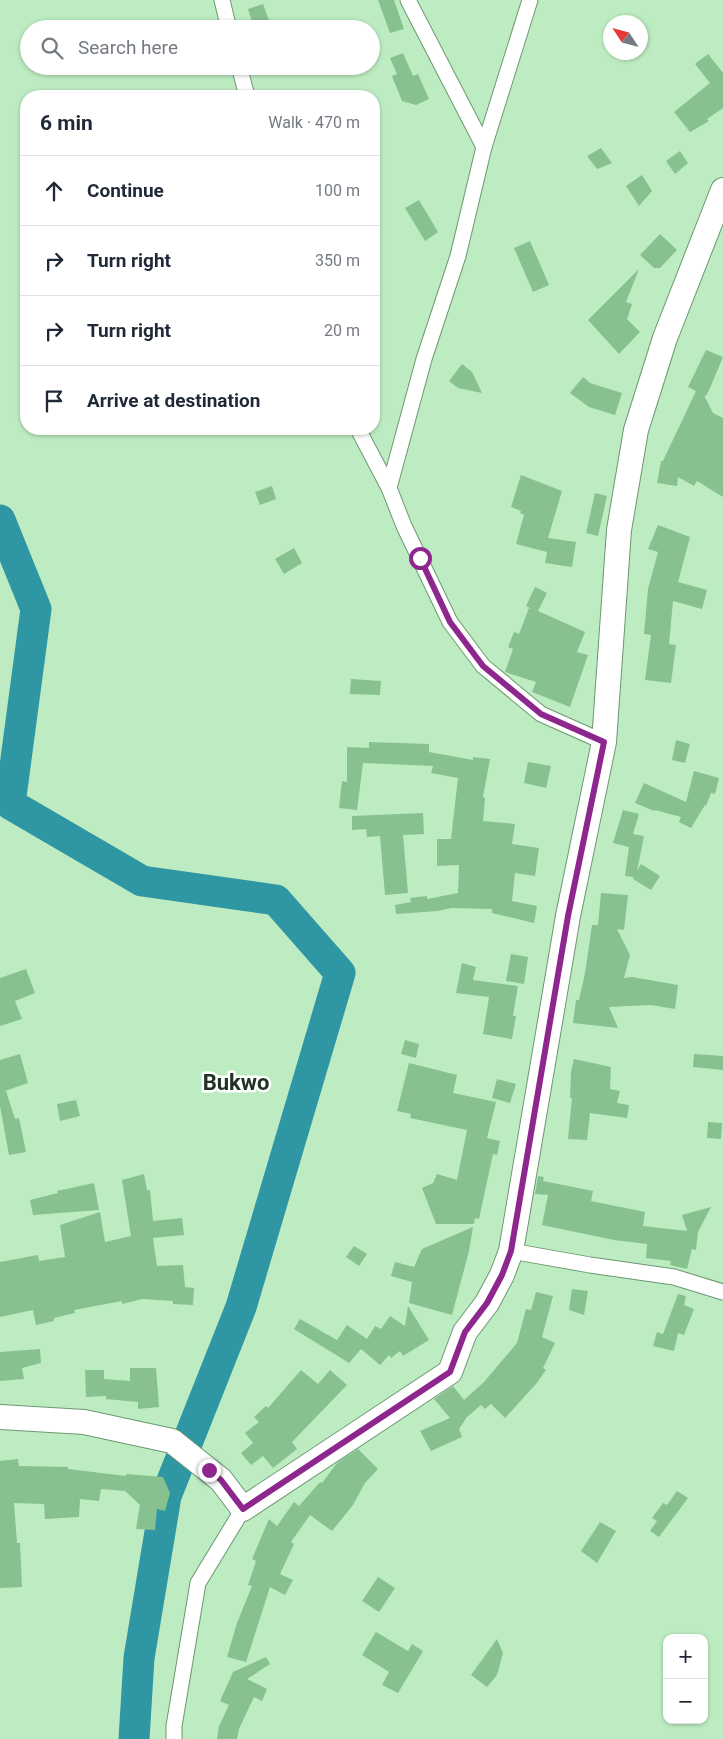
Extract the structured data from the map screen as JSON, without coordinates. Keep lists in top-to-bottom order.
{
  "districts": ["Bukwo"],
  "north": "top left",
  "page": {
    "search": "Search here",
    "heading": ["6 min", "Walk · 470 m"],
    "list": [
      ["Continue", "100 m"],
      ["Turn right", "350 m"],
      ["Turn right", "20 m"],
      "Arrive at destination"
    ],
    "map_buttons": ["+", "−"]
  }
}
